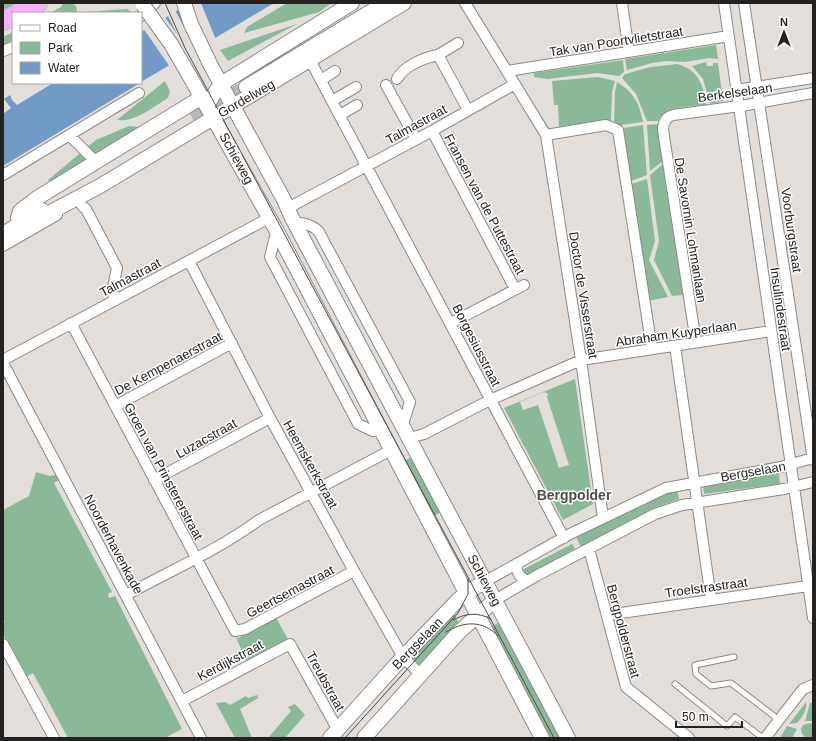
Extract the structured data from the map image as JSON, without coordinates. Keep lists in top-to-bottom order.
{
  "streets": {
    "main road": ["Gordelweg", "Schieweg", "Bergselaan"],
    "street": [
      "Tak van Poortvlietstraat",
      "Berkelselaan",
      "Talmastraat",
      "Fransen van de Puttestraat",
      "De Savornin Lohmanlaan",
      "Voorburgstraat",
      "Doctor de Visserstraat",
      "Insulindestraat",
      "Abraham Kuyperlaan",
      "Borgesiusstraat",
      "De Kempenaerstraat",
      "Luzacstraat",
      "Heemskerkstraat",
      "Groen van Prinstererstraat",
      "Noorderhavenkade",
      "Troelstrastraat",
      "Geertsemastraat",
      "Bergpolderstraat",
      "Kerdijkstraat",
      "Treubstraat"
    ]
  },
  "crossings": [
    ["Tak van Poortvlietstraat", "Doctor de Visserstraat"],
    ["Tak van Poortvlietstraat", "Insulindestraat"],
    ["Berkelselaan", "De Savornin Lohmanlaan"],
    ["Berkelselaan", "Voorburgstraat"],
    ["Berkelselaan", "Insulindestraat"],
    ["Gordelweg", "Schieweg"],
    ["Gordelweg", "Borgesiusstraat"],
    ["Talmastraat", "Schieweg"],
    ["Talmastraat", "Fransen van de Puttestraat"],
    ["Talmastraat", "Doctor de Visserstraat"],
    ["Talmastraat", "Borgesiusstraat"],
    ["Talmastraat", "Heemskerkstraat"],
    ["Talmastraat", "Groen van Prinstererstraat"],
    ["Schieweg", "Abraham Kuyperlaan"],
    ["Schieweg", "Bergselaan"],
    ["Fransen van de Puttestraat", "Borgesiusstraat"],
    ["De Savornin Lohmanlaan", "Abraham Kuyperlaan"],
    ["Voorburgstraat", "Bergselaan"],
    ["Doctor de Visserstraat", "Abraham Kuyperlaan"],
    ["Doctor de Visserstraat", "Bergselaan"],
    ["Insulindestraat", "Abraham Kuyperlaan"],
    ["Insulindestraat", "Bergselaan"],
    ["Insulindestraat", "Troelstrastraat"],
    ["Abraham Kuyperlaan", "Borgesiusstraat"],
    ["Borgesiusstraat", "Bergselaan"],
    ["De Kempenaerstraat", "Heemskerkstraat"],
    ["De Kempenaerstraat", "Groen van Prinstererstraat"],
    ["Luzacstraat", "Heemskerkstraat"],
    ["Luzacstraat", "Groen van Prinstererstraat"],
    ["Heemskerkstraat", "Bergselaan"],
    ["Heemskerkstraat", "Geertsemastraat"],
    ["Groen van Prinstererstraat", "Geertsemastraat"],
    ["Bergselaan", "Bergpolderstraat"],
    ["Bergselaan", "Treubstraat"],
    ["Noorderhavenkade", "Kerdijkstraat"],
    ["Troelstrastraat", "Bergpolderstraat"],
    ["Kerdijkstraat", "Treubstraat"]
  ],
  "districts": ["Bergpolder"],
  "legend": ["Road", "Park", "Water"],
  "scale_bar": "50 m",
  "north": "top"
}
